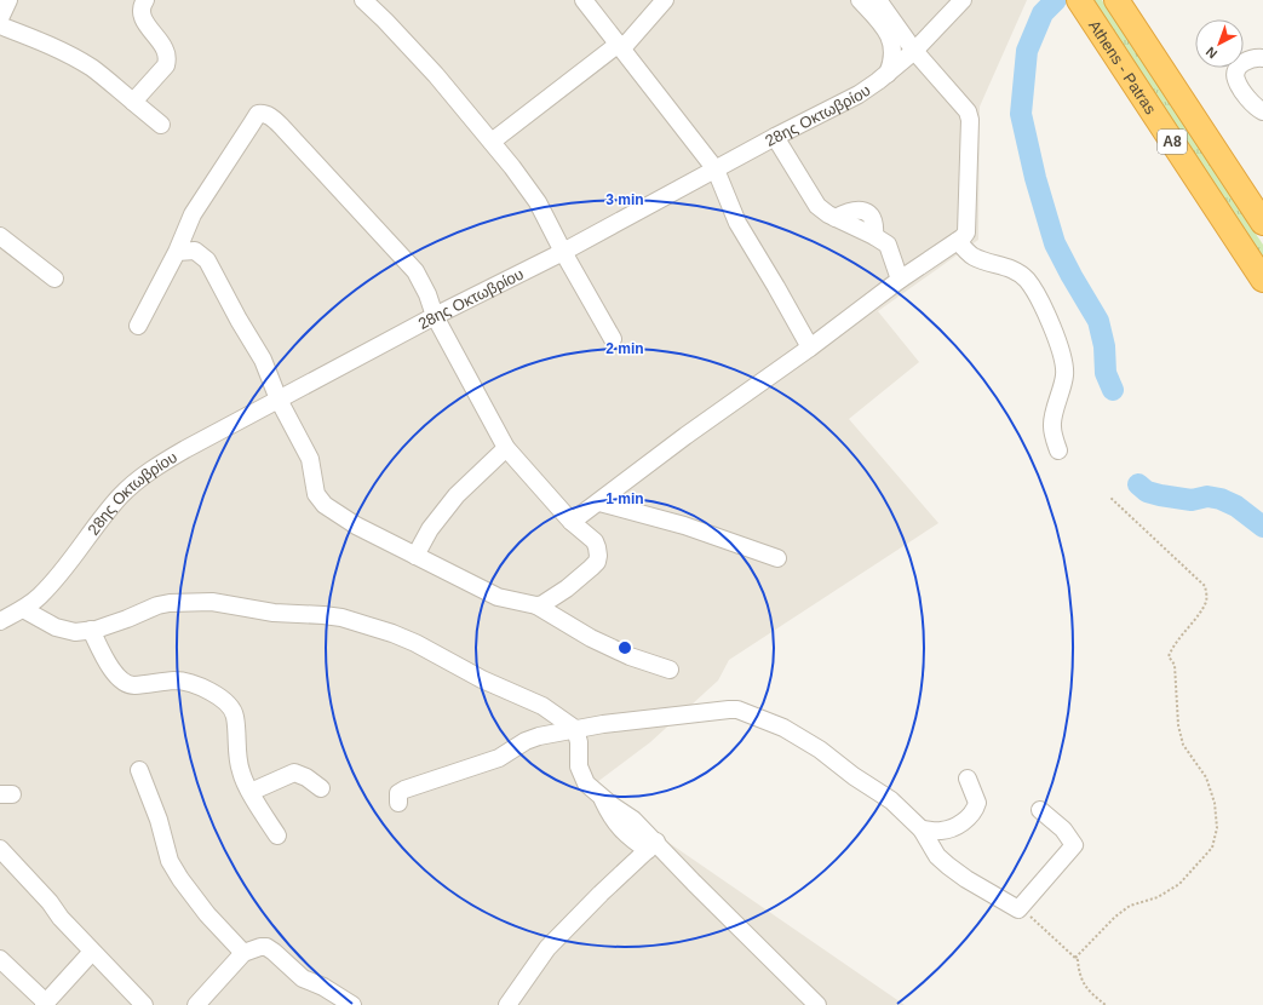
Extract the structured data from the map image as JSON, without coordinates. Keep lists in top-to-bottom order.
{
  "streets": {
    "highway": ["Athens - Patras", "Α8"],
    "street": ["28ης Οκτωβρίου"]
  },
  "north": "bottom left",
  "rings": ["3 min", "2 min", "1 min"]
}
